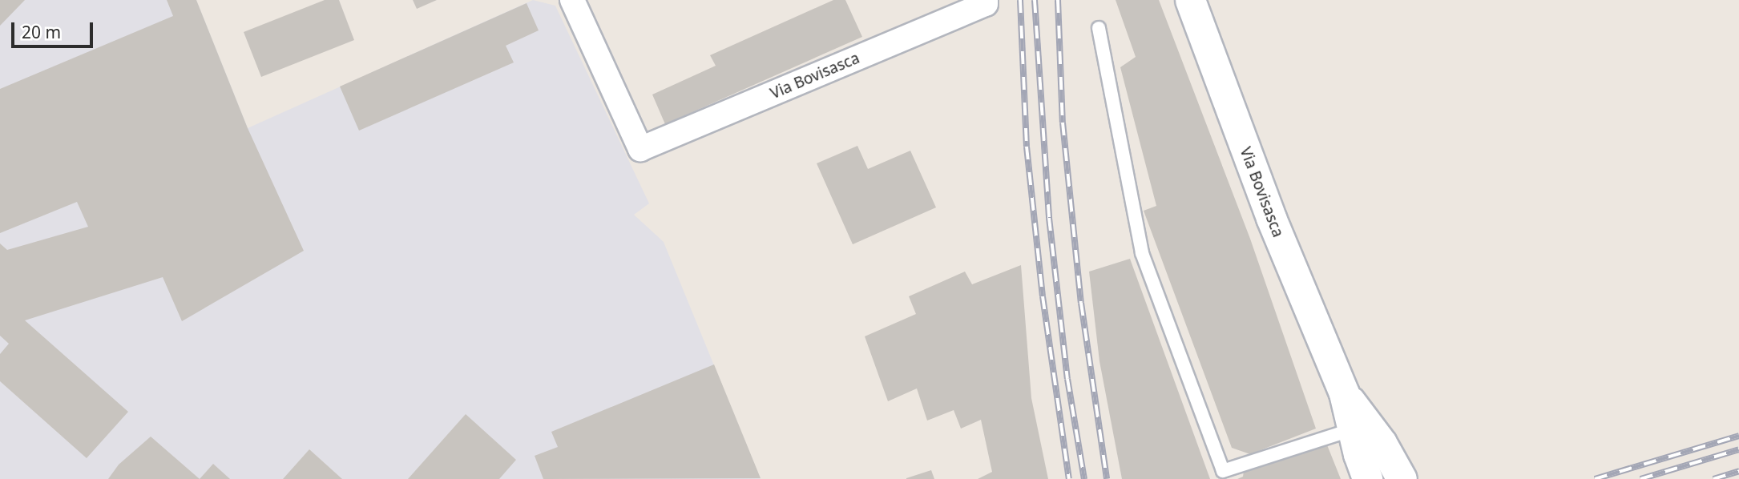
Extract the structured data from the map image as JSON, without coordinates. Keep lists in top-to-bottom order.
{
  "streets": {
    "street": ["Via Bovisasca"]
  },
  "scale_bar": "20 m"
}
